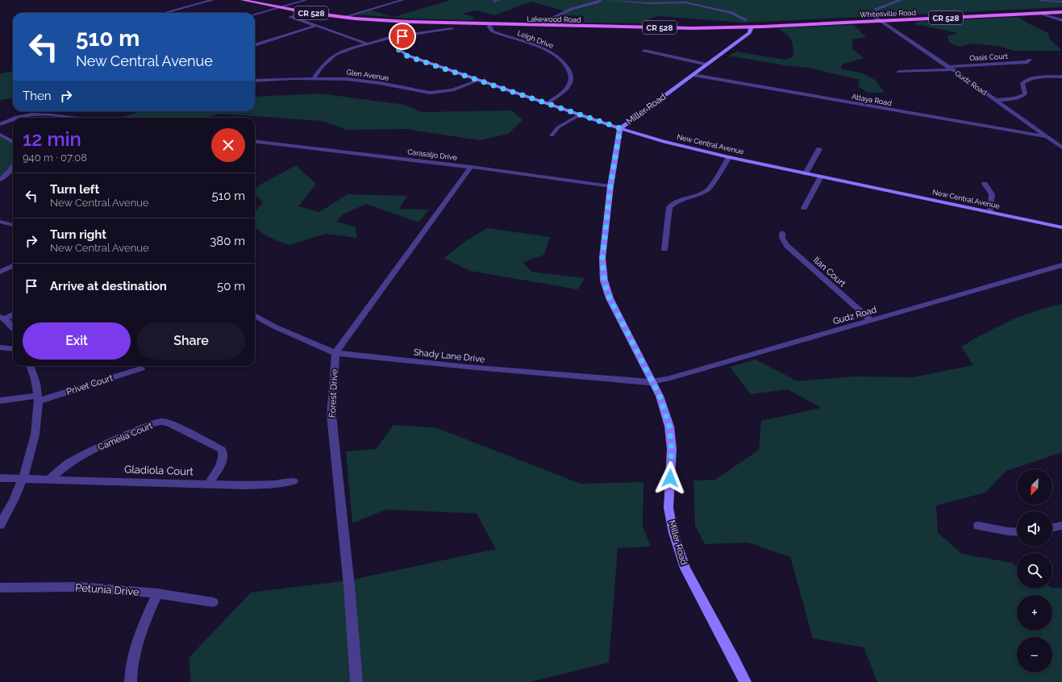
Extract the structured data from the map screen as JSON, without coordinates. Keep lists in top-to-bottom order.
{
  "streets": {
    "main road": ["CR 528", "Whitesville Road", "Lakewood Road"],
    "street": [
      "Leigh Drive",
      "Oasis Court",
      "Glen Avenue",
      "Gudz Road",
      "Attaya Road",
      "Miller Road",
      "New Central Avenue",
      "Carasaljo Drive",
      "Ilan Court",
      "Shady Lane Drive",
      "Privet Court",
      "Forest Drive",
      "Camelia Court",
      "Gladiola Court",
      "Petunia Drive"
    ]
  },
  "crossings": [
    ["CR 528", "Lakewood Road"],
    ["Whitesville Road", "Lakewood Road"],
    ["Whitesville Road", "Gudz Road"],
    ["Lakewood Road", "Leigh Drive"],
    ["Lakewood Road", "Miller Road"],
    ["Leigh Drive", "New Central Avenue"],
    ["Oasis Court", "Gudz Road"],
    ["Glen Avenue", "New Central Avenue"],
    ["Gudz Road", "Attaya Road"],
    ["Gudz Road", "Miller Road"],
    ["Gudz Road", "Ilan Court"],
    ["Gudz Road", "Shady Lane Drive"],
    ["Attaya Road", "Miller Road"],
    ["Miller Road", "New Central Avenue"],
    ["Miller Road", "Carasaljo Drive"],
    ["Miller Road", "Shady Lane Drive"],
    ["Shady Lane Drive", "Forest Drive"],
    ["Camelia Court", "Gladiola Court"]
  ],
  "north": "bottom left",
  "page": {
    "turn": ["510 m", "New Central Avenue"],
    "then": "Then",
    "heading": ["12 min", "940 m · 07:08"],
    "list": [
      {
        "name": "Turn left",
        "note": "New Central Avenue",
        "value": "510 m"
      },
      {
        "name": "Turn right",
        "note": "New Central Avenue",
        "value": "380 m"
      },
      {
        "name": "Arrive at destination",
        "value": "50 m"
      }
    ],
    "buttons": ["Exit", "Share"],
    "map_buttons": ["+", "−"]
  }
}
